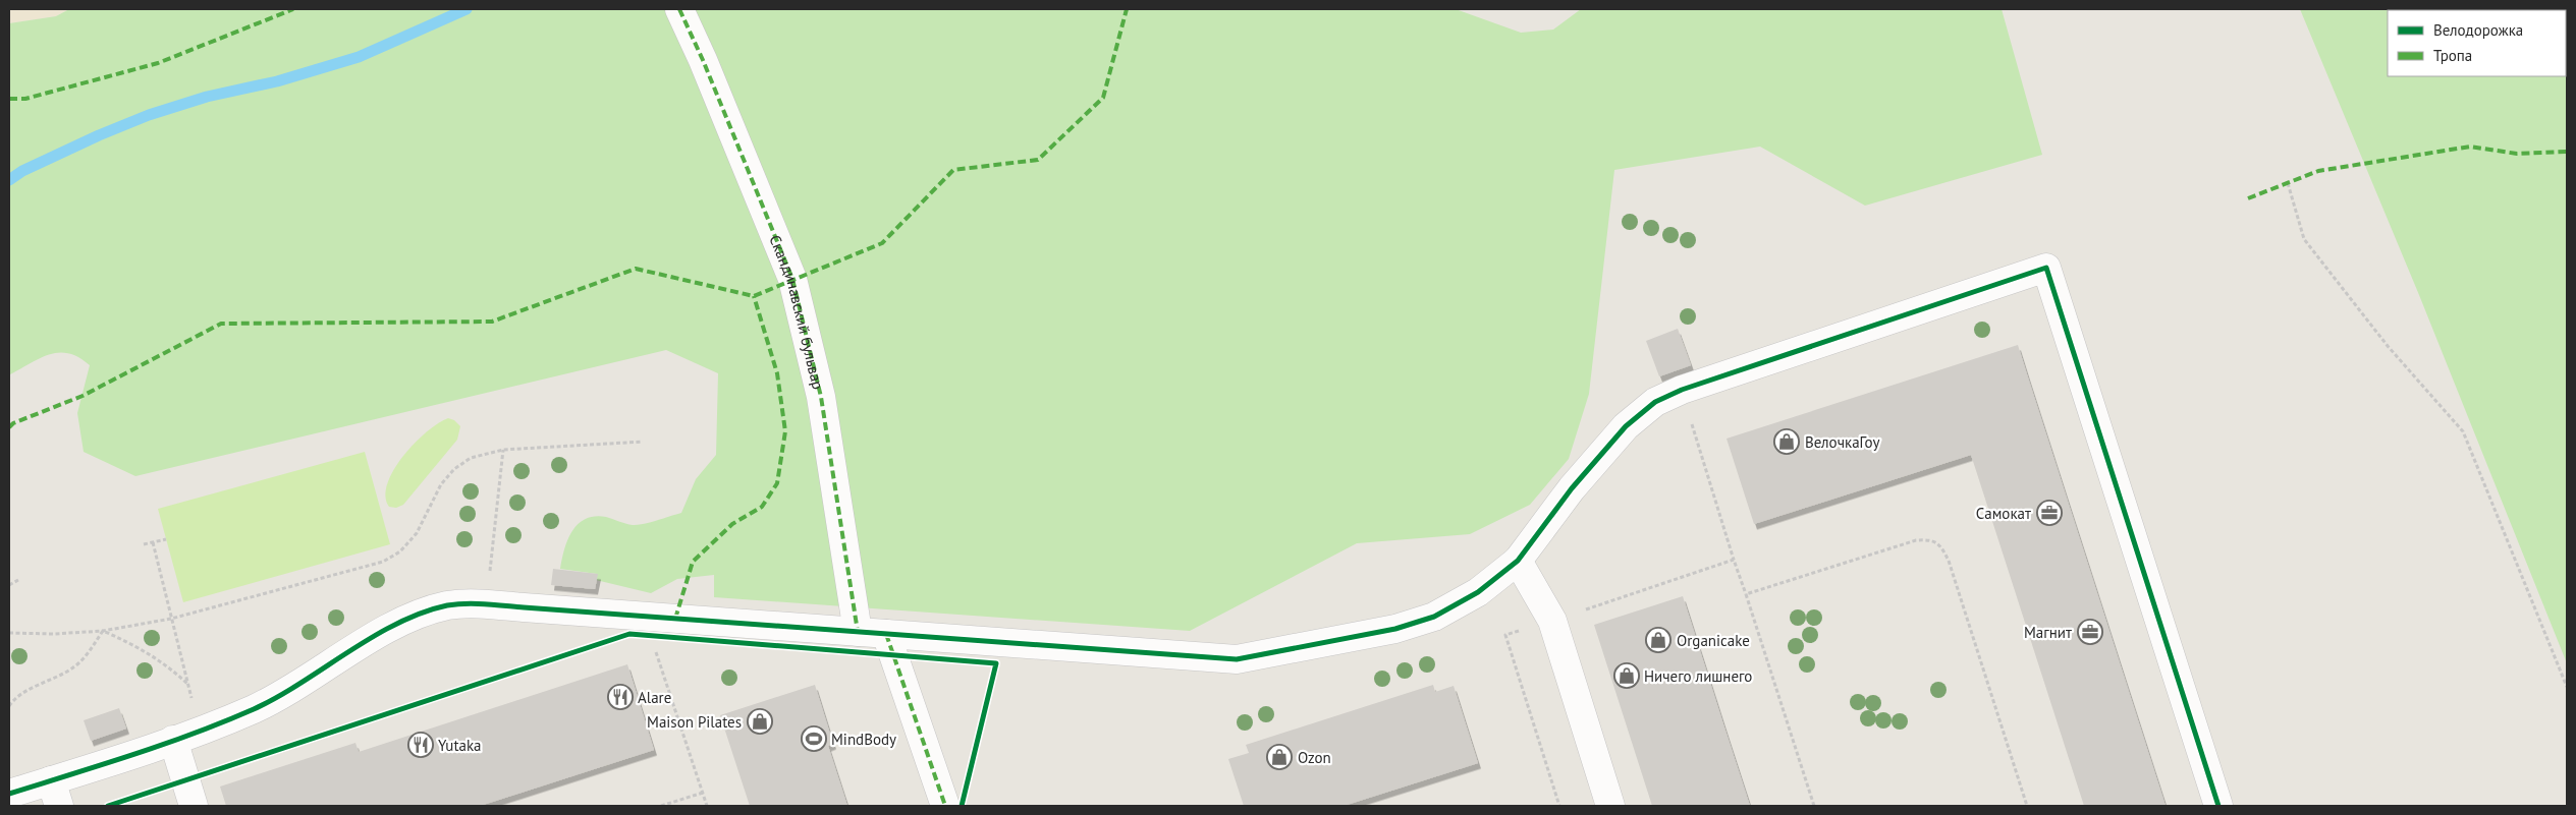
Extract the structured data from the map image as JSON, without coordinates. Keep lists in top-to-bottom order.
{
  "streets": {
    "street": ["Скандинавский бульвар"]
  },
  "places": {
    "shop": [
      "ВелочкаГоу",
      "Organicake",
      "Ничего лишнего",
      "Maison Pilates",
      "Ozon"
    ],
    "office": ["Самокат", "Магнит"],
    "restaurant": ["Alare", "Yutaka"],
    "sports": ["MindBody"]
  },
  "legend": ["Велодорожка", "Тропа"]
}
